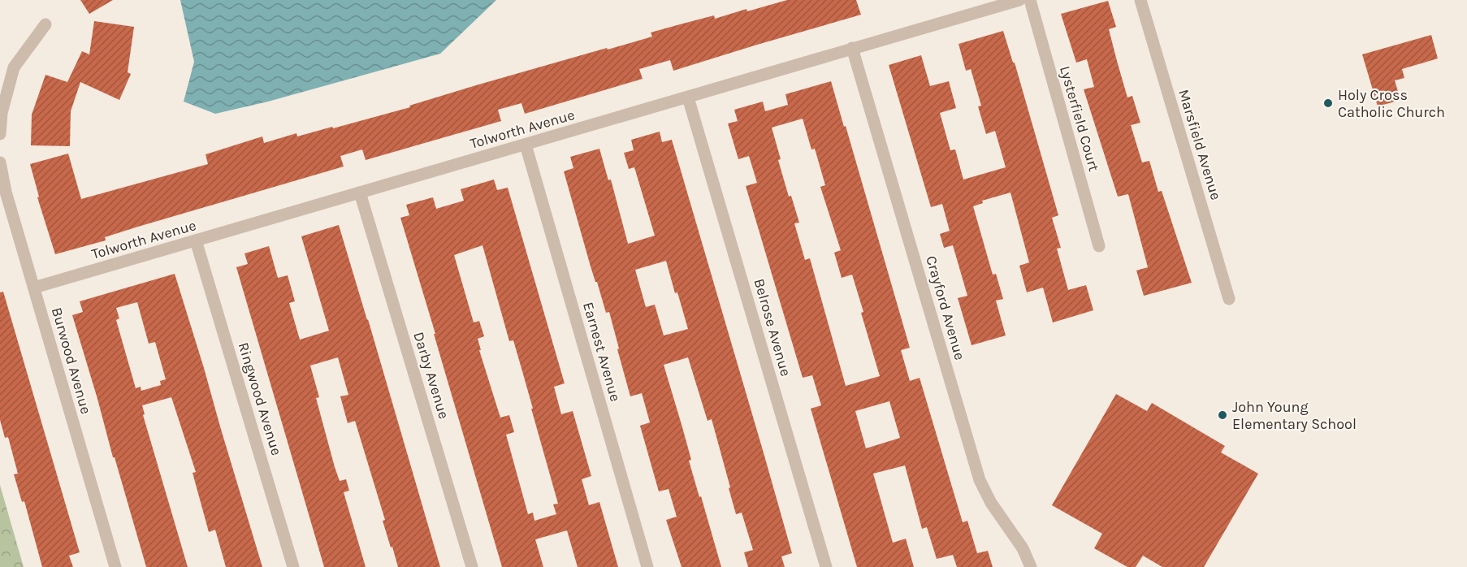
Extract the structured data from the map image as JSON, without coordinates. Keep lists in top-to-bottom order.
{
  "streets": {
    "street": [
      "Lysterfield Court",
      "Tolworth Avenue",
      "Marsfield Avenue",
      "Crayford Avenue",
      "Belrose Avenue",
      "Earnest Avenue",
      "Burwood Avenue",
      "Darby Avenue",
      "Ringwood Avenue"
    ]
  },
  "crossings": [
    ["Tolworth Avenue", "Crayford Avenue"],
    ["Tolworth Avenue", "Belrose Avenue"],
    ["Tolworth Avenue", "Earnest Avenue"],
    ["Tolworth Avenue", "Burwood Avenue"],
    ["Tolworth Avenue", "Darby Avenue"],
    ["Tolworth Avenue", "Ringwood Avenue"]
  ],
  "places": ["Holy Cross Catholic Church", "John Young Elementary School"]
}
